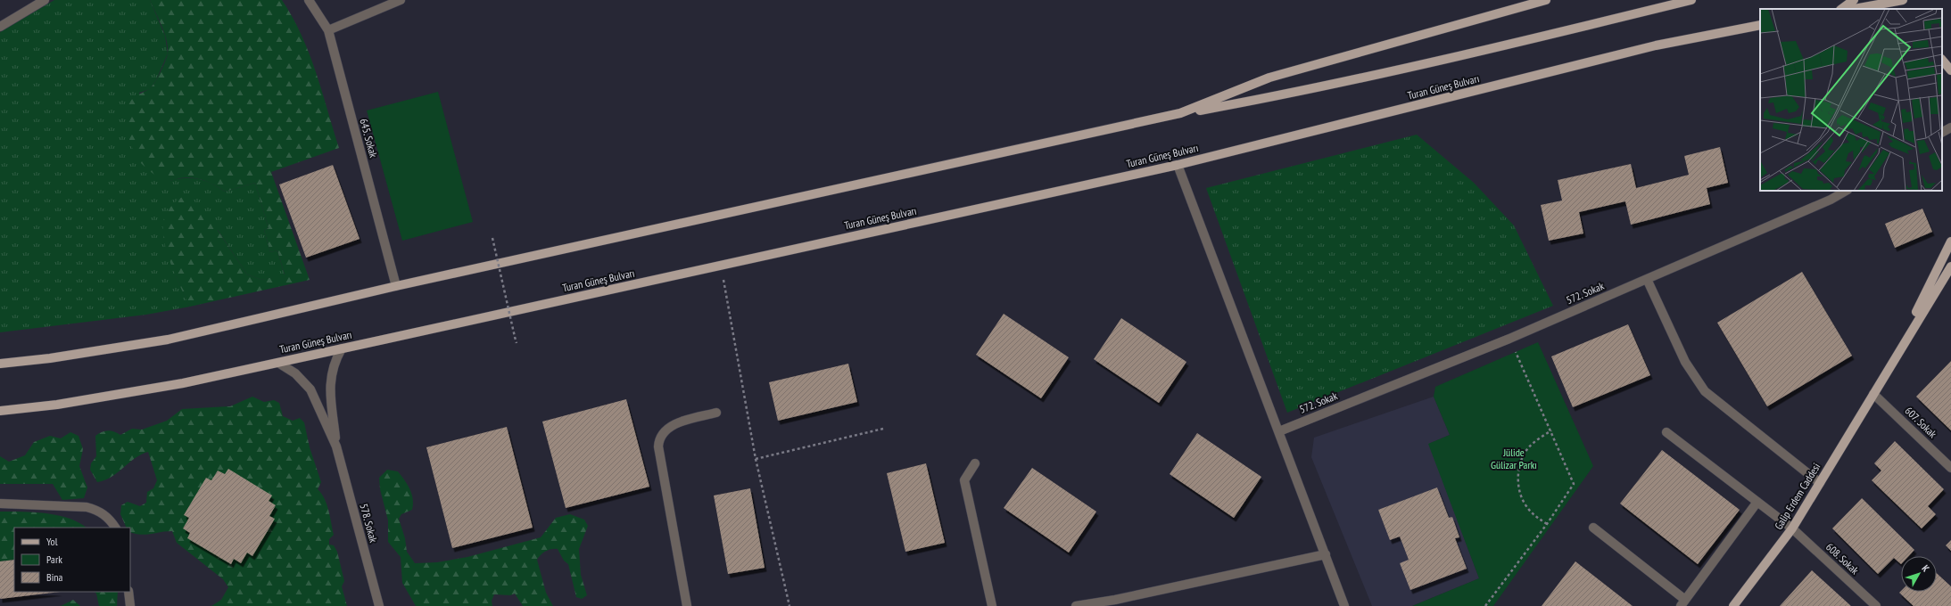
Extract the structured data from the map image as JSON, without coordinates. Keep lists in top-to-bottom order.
{
  "streets": {
    "main road": ["Turan Güneş Bulvarı", "Galip Erdem Caddesi"],
    "street": [
      "645. Sokak",
      "572. Sokak",
      "607. Sokak",
      "578. Sokak",
      "608. Sokak"
    ]
  },
  "crossings": [
    ["607. Sokak", "Galip Erdem Caddesi"],
    ["Galip Erdem Caddesi", "608. Sokak"]
  ],
  "parks": ["Jülide Gülizar Parkı"],
  "legend": ["Yol", "Park", "Bina"],
  "north": "top right"
}
